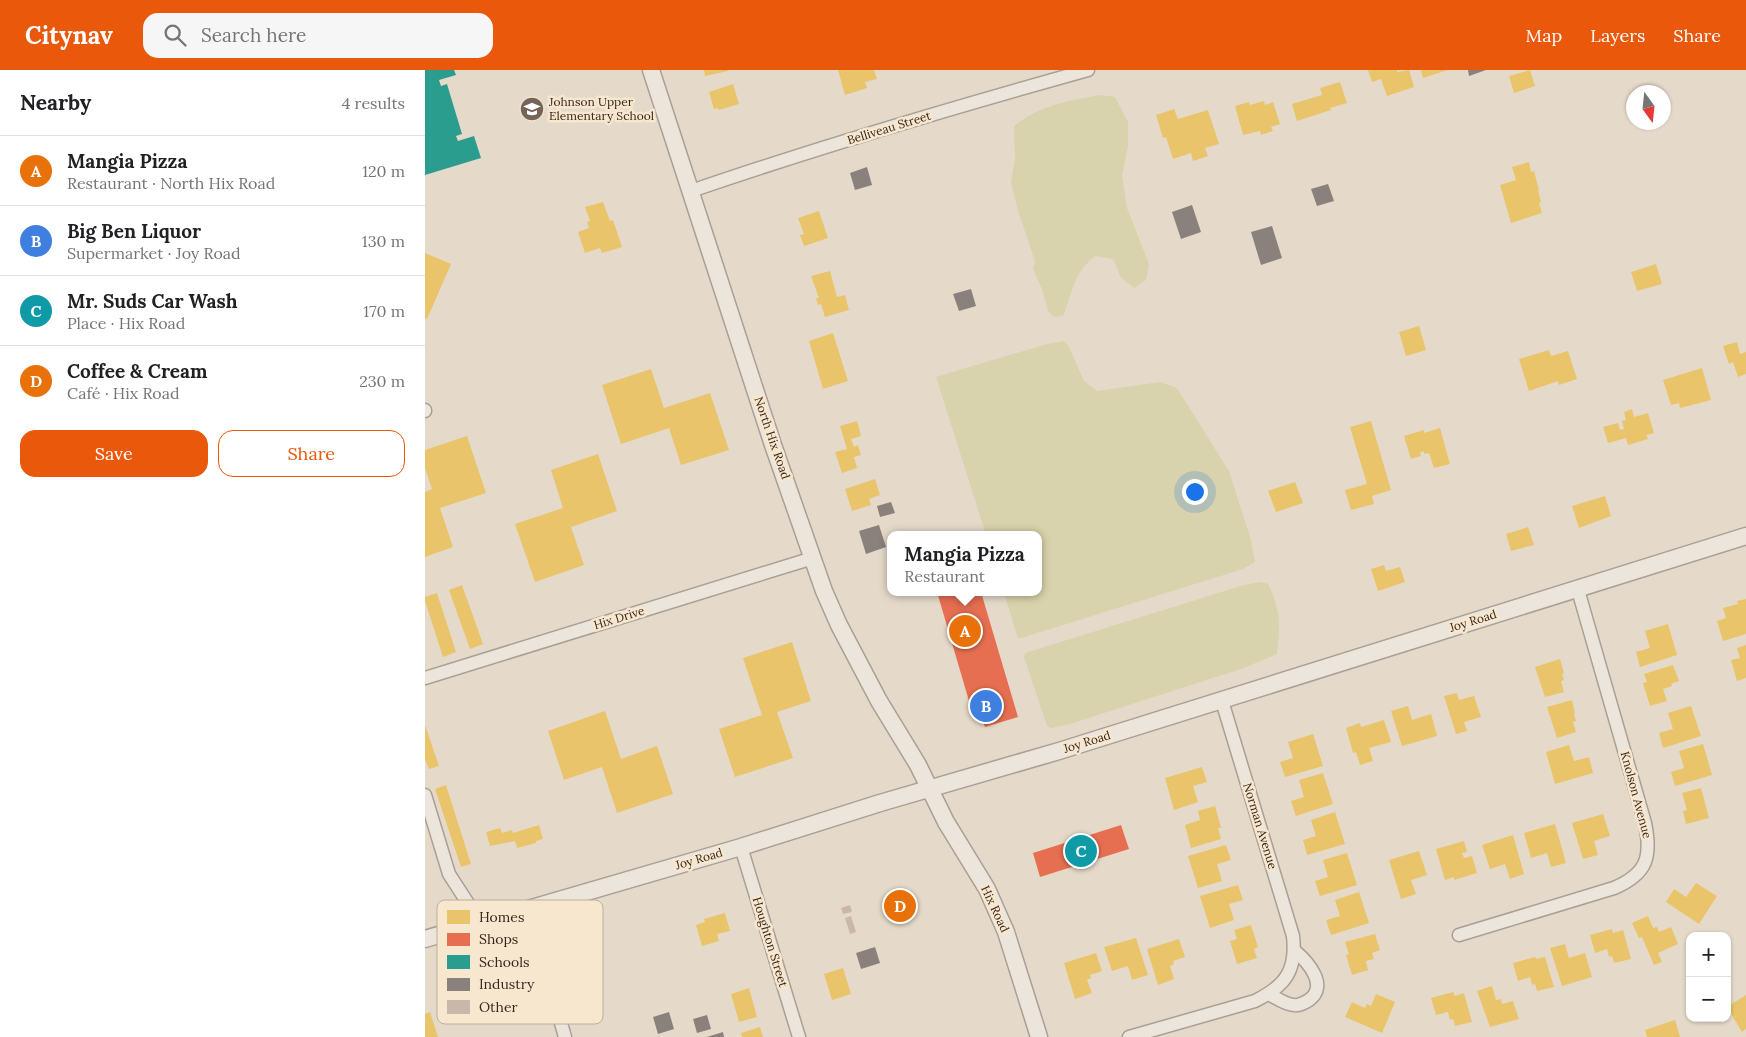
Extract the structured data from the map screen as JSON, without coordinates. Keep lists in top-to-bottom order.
{
  "streets": {
    "street": [
      "Belliveau Street",
      "North Hix Road",
      "Hix Drive",
      "Joy Road",
      "Knolson Avenue",
      "Norman Avenue",
      "Hix Road",
      "Houghton Street"
    ]
  },
  "crossings": [
    ["Belliveau Street", "North Hix Road"],
    ["North Hix Road", "Hix Drive"],
    ["North Hix Road", "Joy Road"],
    ["North Hix Road", "Hix Road"],
    ["Joy Road", "Knolson Avenue"],
    ["Joy Road", "Norman Avenue"],
    ["Joy Road", "Hix Road"],
    ["Joy Road", "Houghton Street"]
  ],
  "places": {
    "school or university": ["Johnson Upper Elementary School"]
  },
  "legend": [
    "Homes",
    "Shops",
    "Schools",
    "Industry",
    "Other"
  ],
  "north": "bottom",
  "page": {
    "header": "Citynav",
    "search": "Search here",
    "nav": ["Map", "Layers", "Share"],
    "heading": ["Nearby", "4 results"],
    "list": [
      {
        "mark": "A",
        "name": "Mangia Pizza",
        "note": "Restaurant · North Hix Road",
        "value": "120 m"
      },
      {
        "mark": "B",
        "name": "Big Ben Liquor",
        "note": "Supermarket · Joy Road",
        "value": "130 m"
      },
      {
        "mark": "C",
        "name": "Mr. Suds Car Wash",
        "note": "Place · Hix Road",
        "value": "170 m"
      },
      {
        "mark": "D",
        "name": "Coffee & Cream",
        "note": "Café · Hix Road",
        "value": "230 m"
      }
    ],
    "buttons": ["Save", "Share"],
    "popup": ["Mangia Pizza", "Restaurant"],
    "pins": [
      "A",
      "B",
      "C",
      "D"
    ],
    "map_buttons": ["+", "−"]
  }
}
